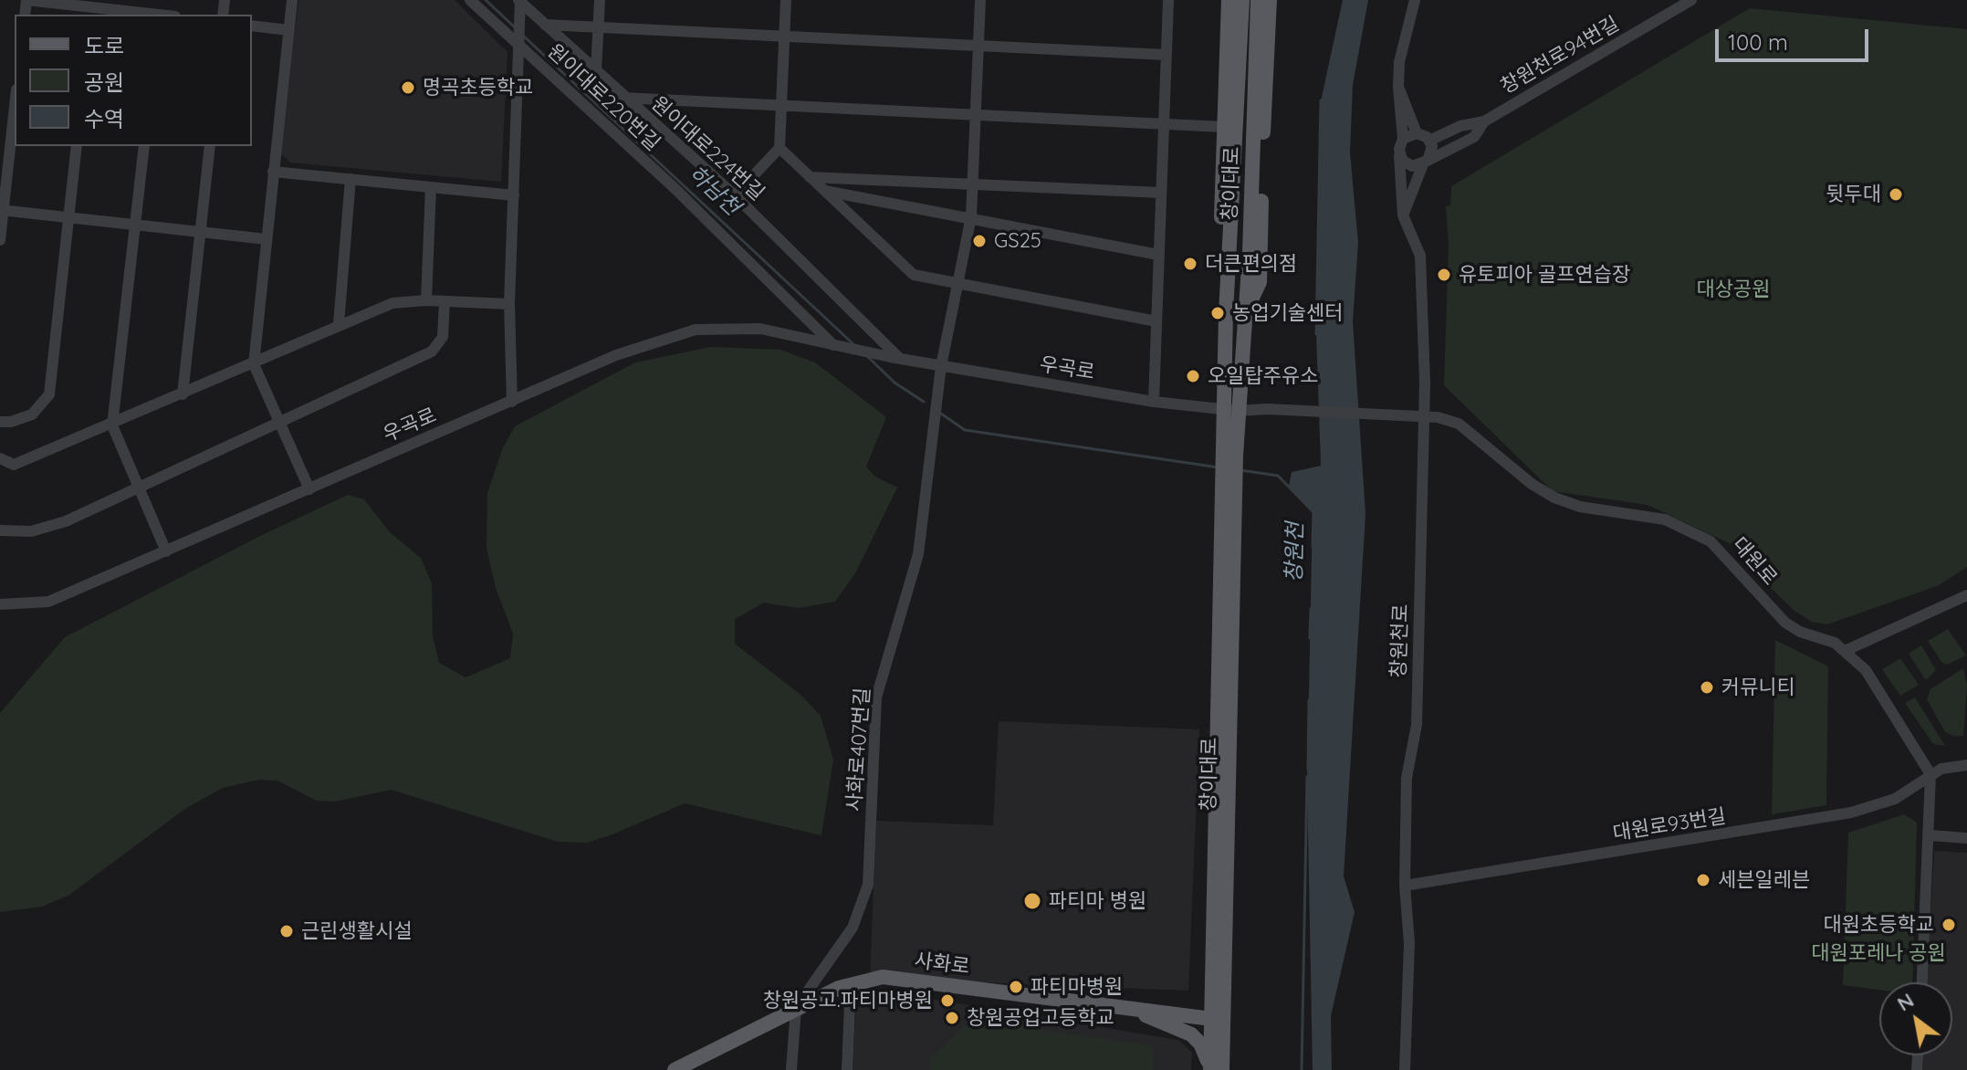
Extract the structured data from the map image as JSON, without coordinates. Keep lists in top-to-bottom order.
{
  "streets": {
    "main road": ["창이대로", "사화로"],
    "street": [
      "창원천로94번길",
      "원이대로220번길",
      "원이대로224번길",
      "우곡로",
      "대원로",
      "창원천로",
      "사화로407번길",
      "대원로93번길"
    ]
  },
  "crossings": [
    ["원이대로220번길", "우곡로"],
    ["원이대로224번길", "우곡로"],
    ["창이대로", "우곡로"],
    ["창이대로", "대원로"],
    ["창이대로", "사화로"],
    ["우곡로", "대원로"],
    ["우곡로", "사화로407번길"],
    ["대원로", "창원천로"],
    ["대원로", "대원로93번길"],
    ["창원천로", "대원로93번길"],
    ["사화로407번길", "사화로"]
  ],
  "water": ["하남천", "창원천"],
  "parks": ["대상공원", "대원포레나 공원"],
  "places": [
    "명곡초등학교",
    "뒷두대",
    "GS25",
    "더큰편의점",
    "유토피아 골프연습장",
    "농업기술센터",
    "오일탑주유소",
    "커뮤니티",
    "세븐일레븐",
    "파티마 병원",
    "대원초등학교",
    "근린생활시설",
    "파티마병원",
    "창원공고.파티마병원",
    "창원공업고등학교"
  ],
  "legend": ["도로", "공원", "수역"],
  "scale_bar": "100 m",
  "north": "top left"
}
